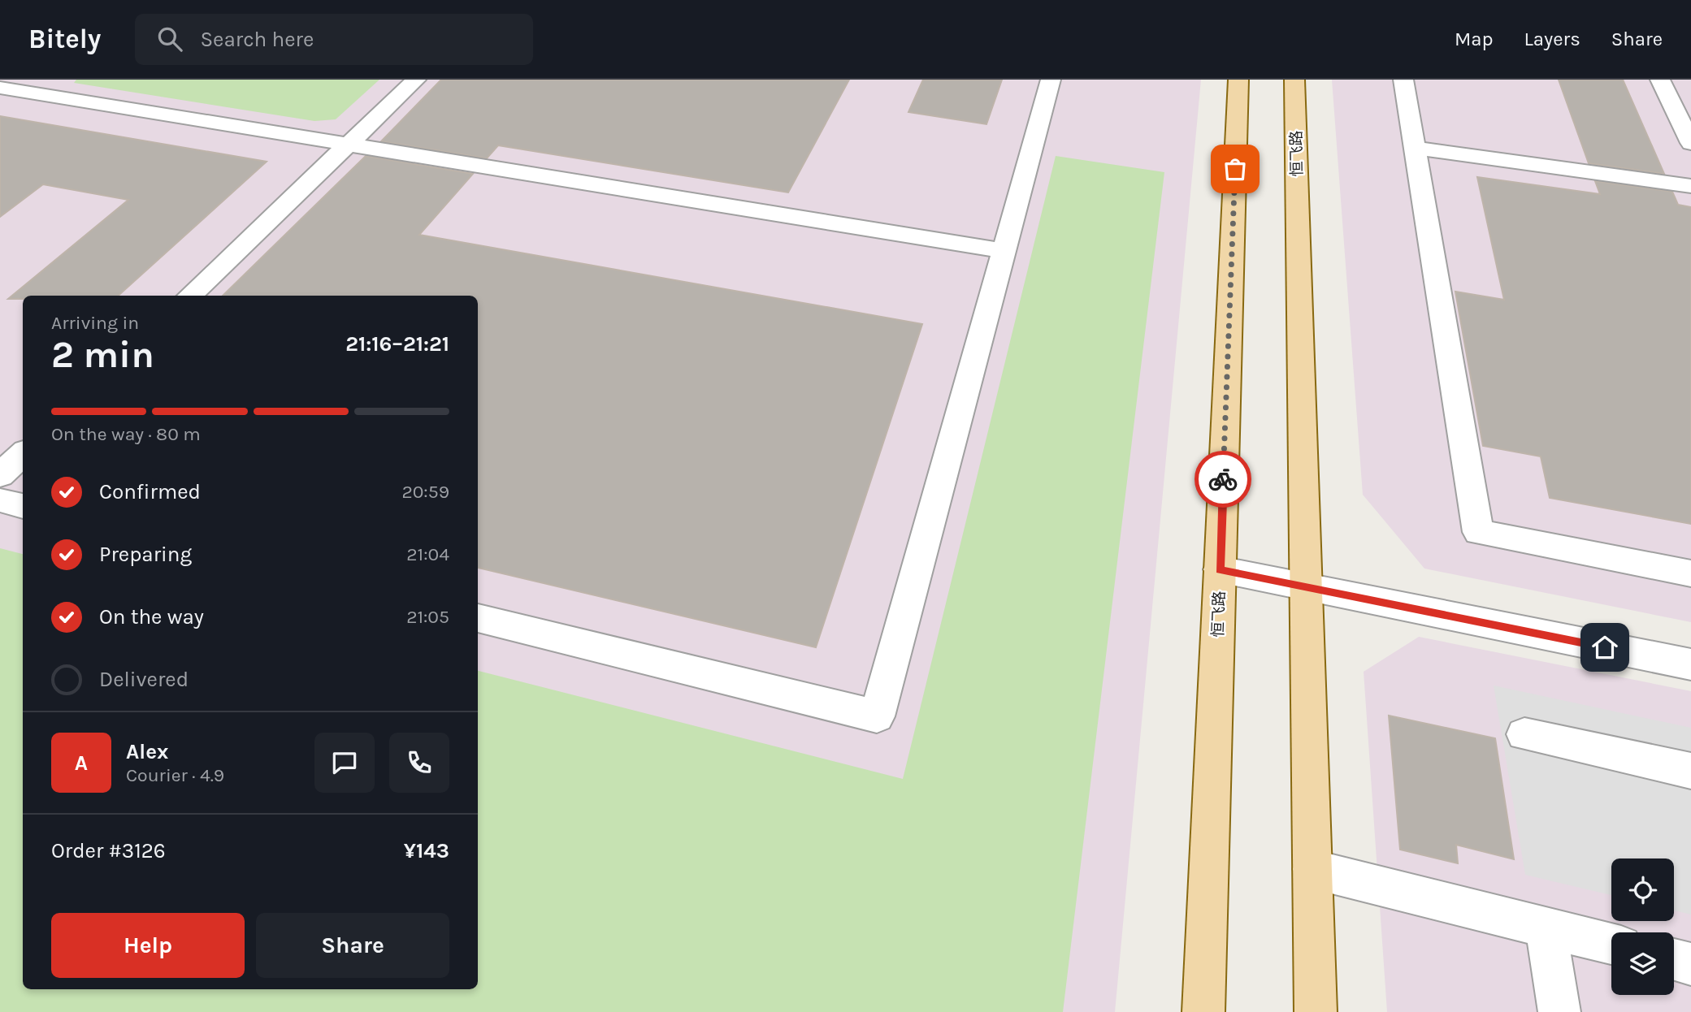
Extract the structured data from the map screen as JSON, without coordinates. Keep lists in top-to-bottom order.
{
  "streets": {
    "main road": ["恒飞路"]
  },
  "page": {
    "header": "Bitely",
    "search": "Search here",
    "nav": ["Map", "Layers", "Share"],
    "heading": ["2 min", "Arriving in", "21:16–21:21"],
    "panel": [
      "Alex",
      "Courier · 4.9",
      "Order #3126",
      "¥143"
    ],
    "bar": "On the way · 80 m",
    "list": [
      ["Confirmed", "20:59"],
      ["Preparing", "21:04"],
      ["On the way", "21:05"],
      "Delivered"
    ],
    "round": "A",
    "buttons": ["Help", "Share"]
  }
}
